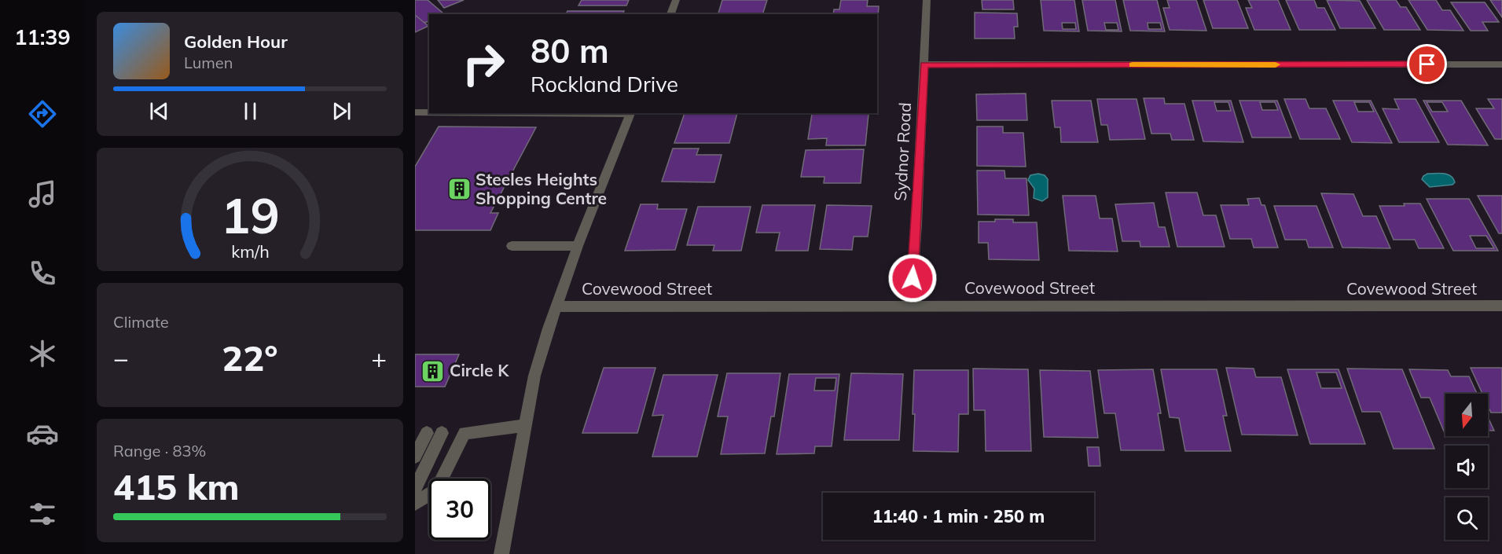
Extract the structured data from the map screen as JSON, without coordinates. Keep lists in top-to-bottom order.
{
  "streets": {
    "street": ["Sydnor Road", "Covewood Street"]
  },
  "crossings": [
    ["Sydnor Road", "Covewood Street"]
  ],
  "places": {
    "building": ["Steeles Heights Shopping Centre", "Circle K"]
  },
  "north": "bottom",
  "page": {
    "tabs": "11:39",
    "turn": ["80 m", "Rockland Drive"],
    "song": ["Golden Hour", "Lumen"],
    "tile": [
      "Climate",
      ["Range · 83%", "415 km"]
    ],
    "heat": ["−", "22°", "+"],
    "limit": "30",
    "trip": "11:40 · 1 min · 250 m",
    "gauge": ["19", "km/h"]
  }
}
